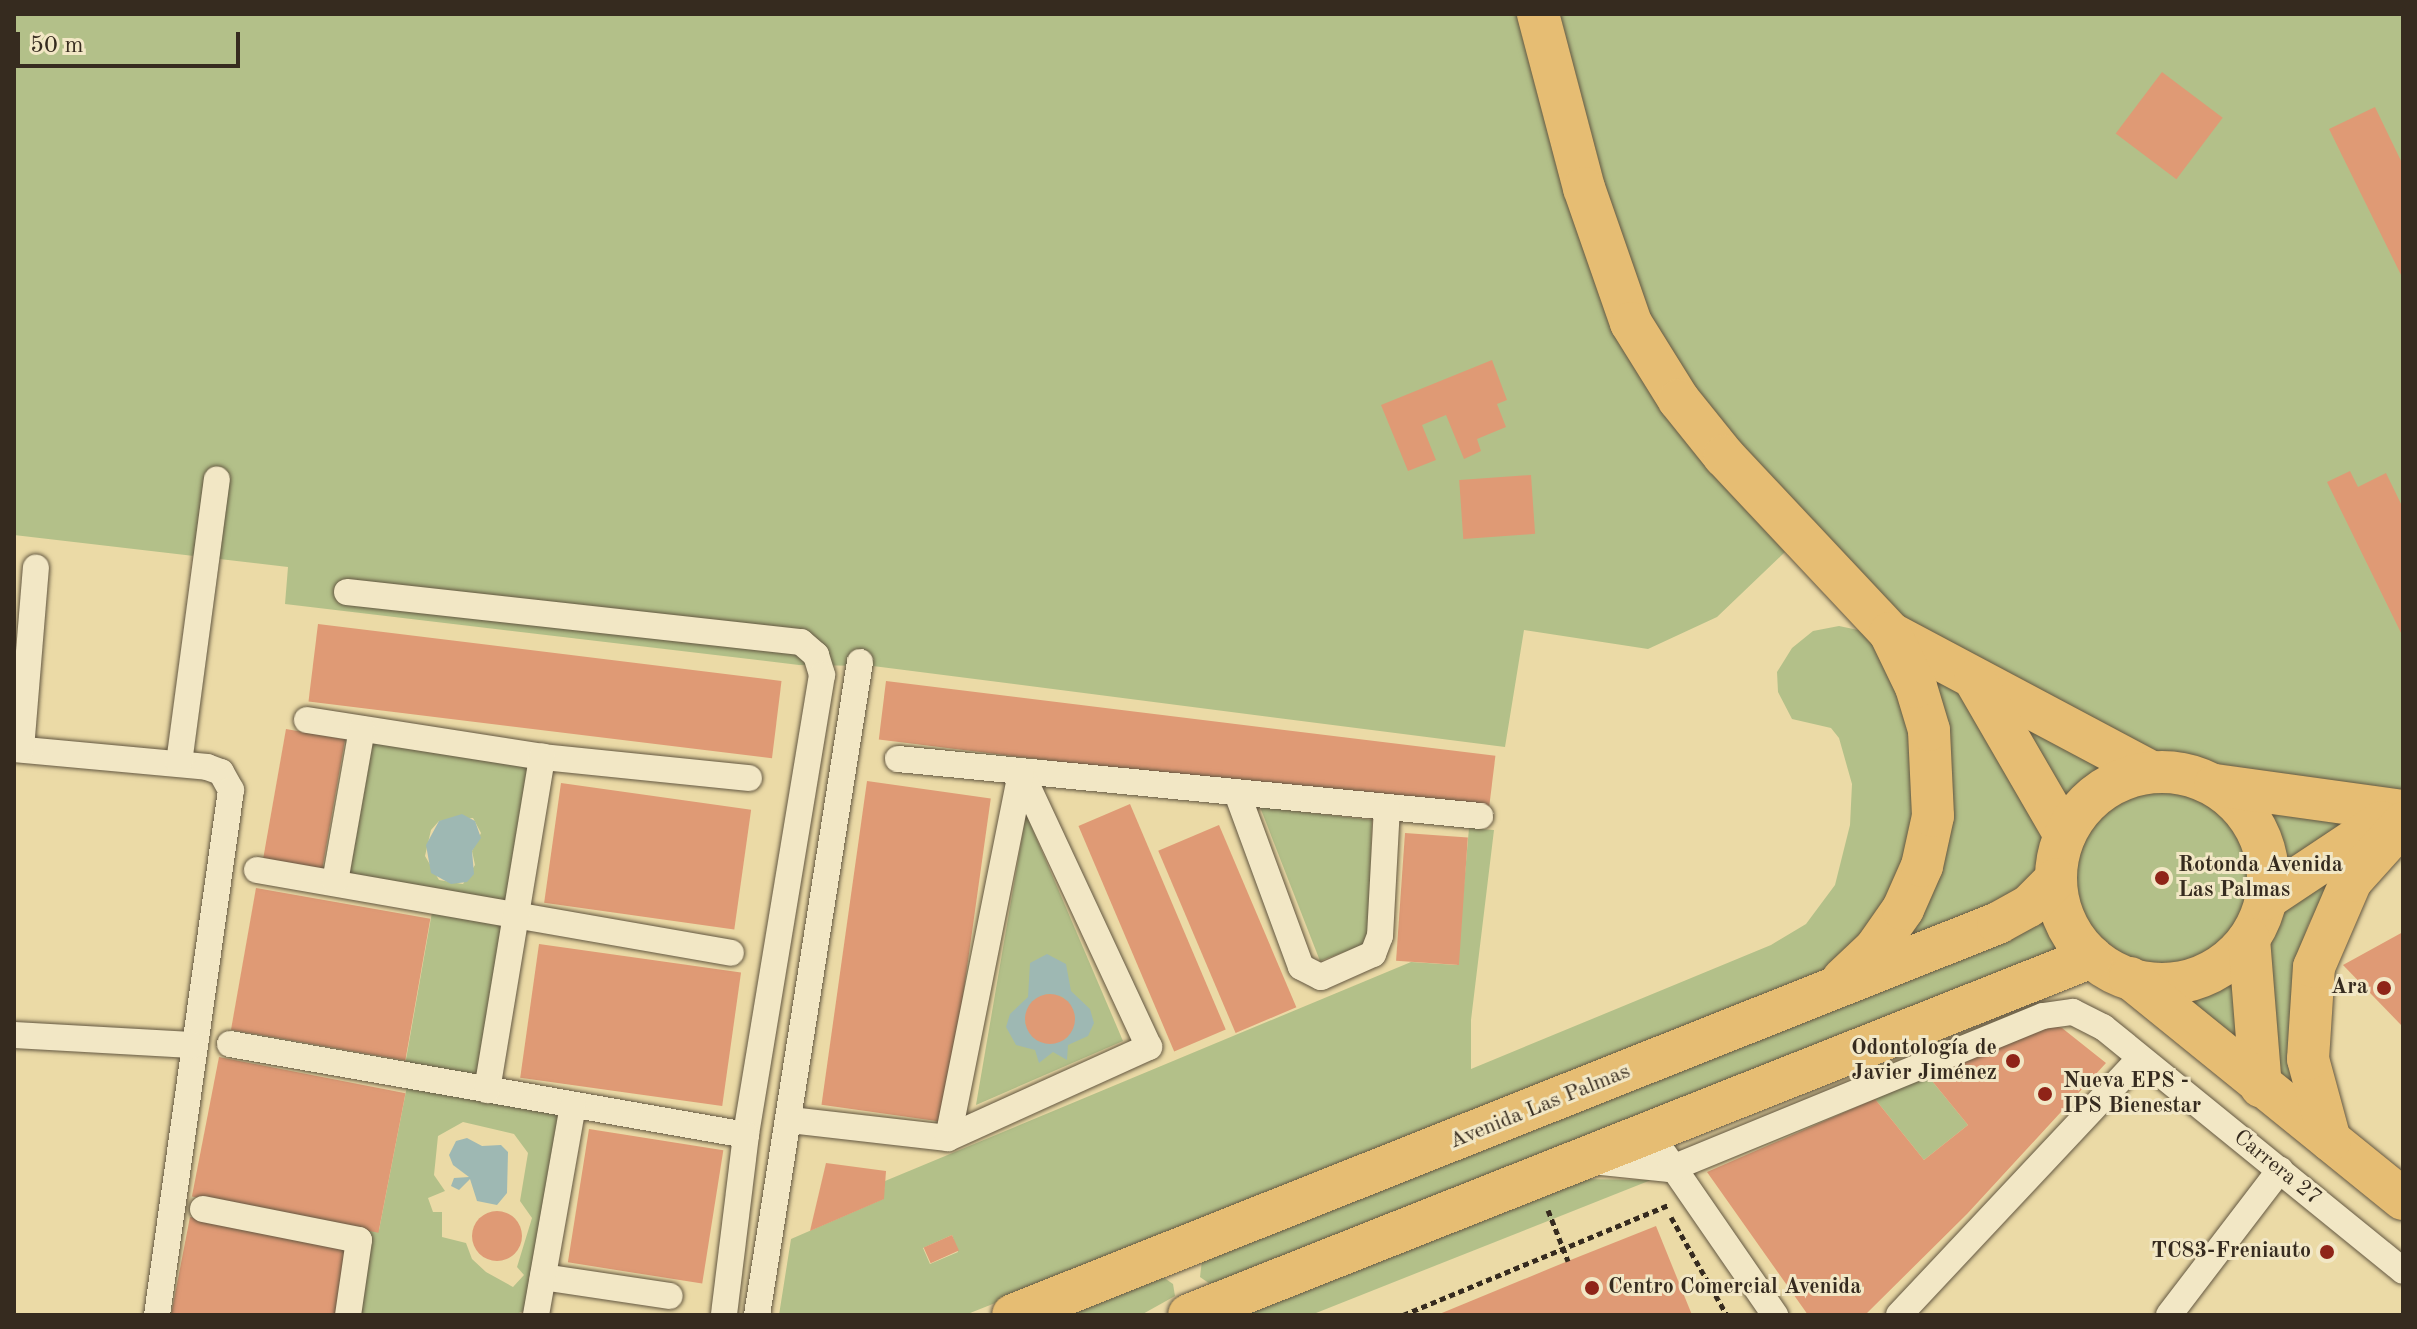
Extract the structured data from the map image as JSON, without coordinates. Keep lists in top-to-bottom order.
{
  "streets": {
    "main road": ["Avenida Las Palmas"],
    "street": ["Carrera 27"]
  },
  "places": [
    "Rotonda Avenida Las Palmas",
    "Ara",
    "Odontología de Javier Jiménez",
    "Nueva EPS - IPS Bienestar",
    "TC83-Freniauto",
    "Centro Comercial Avenida"
  ],
  "scale_bar": "50 m"
}
